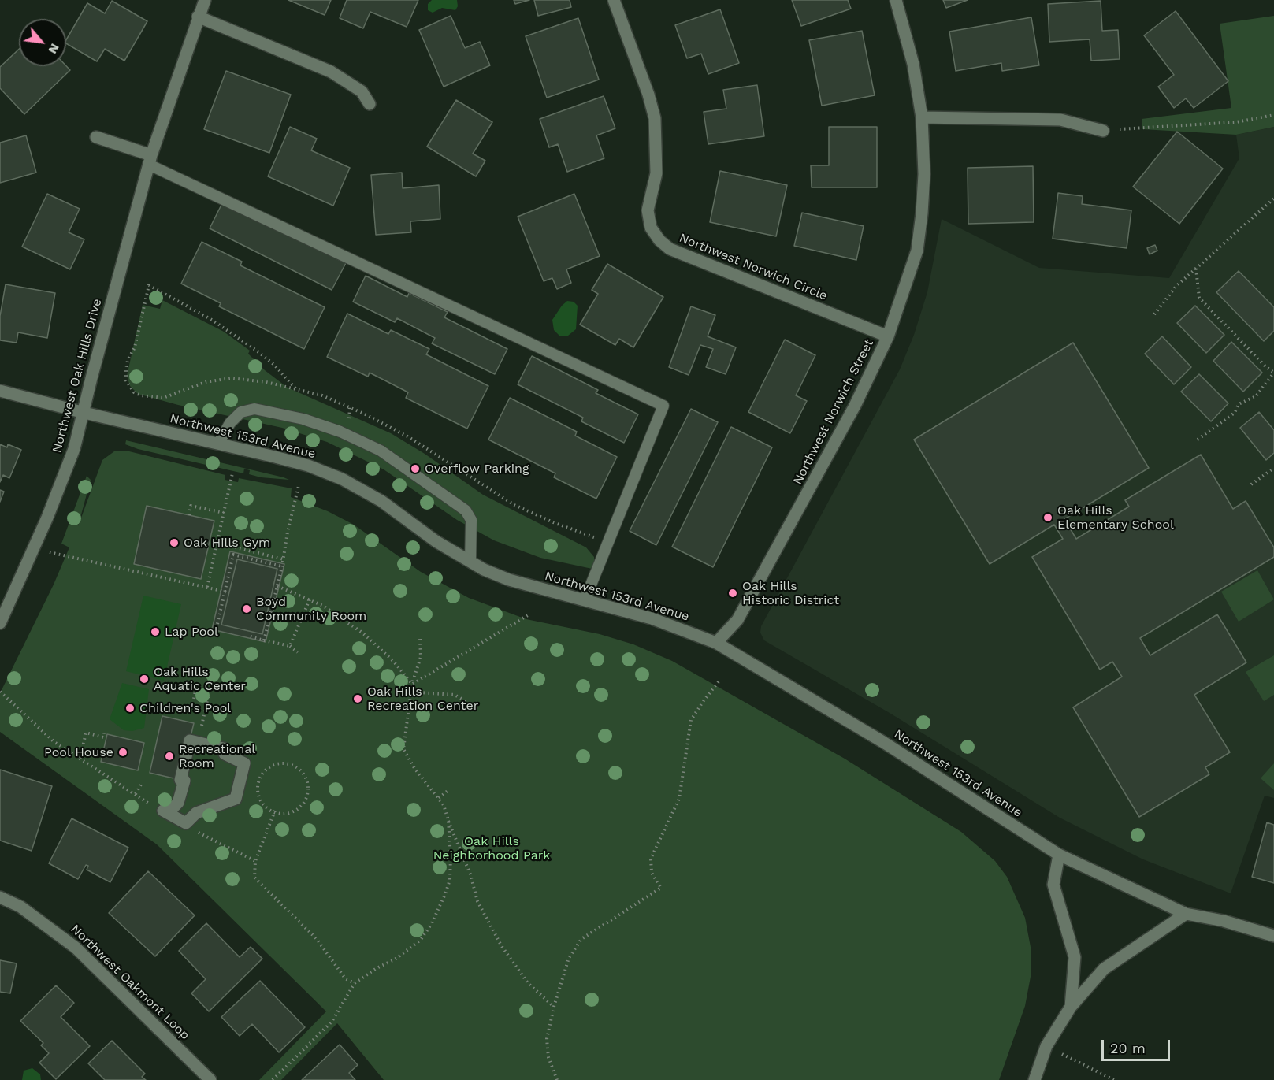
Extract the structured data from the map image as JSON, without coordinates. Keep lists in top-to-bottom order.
{
  "streets": {
    "street": [
      "Northwest Norwich Circle",
      "Northwest Oak Hills Drive",
      "Northwest Norwich Street",
      "Northwest 153rd Avenue",
      "Northwest Oakmont Loop"
    ]
  },
  "crossings": [
    ["Northwest Norwich Circle", "Northwest Norwich Street"],
    ["Northwest Oak Hills Drive", "Northwest 153rd Avenue"],
    ["Northwest Norwich Street", "Northwest 153rd Avenue"]
  ],
  "parks": ["Oak Hills Neighborhood Park"],
  "places": [
    "Overflow Parking",
    "Oak Hills Elementary School",
    "Oak Hills Gym",
    "Oak Hills Historic District",
    "Boyd Community Room",
    "Lap Pool",
    "Oak Hills Aquatic Center",
    "Oak Hills Recreation Center",
    "Children's Pool",
    "Pool House",
    "Recreational Room"
  ],
  "scale_bar": "20 m",
  "north": "bottom right"
}
